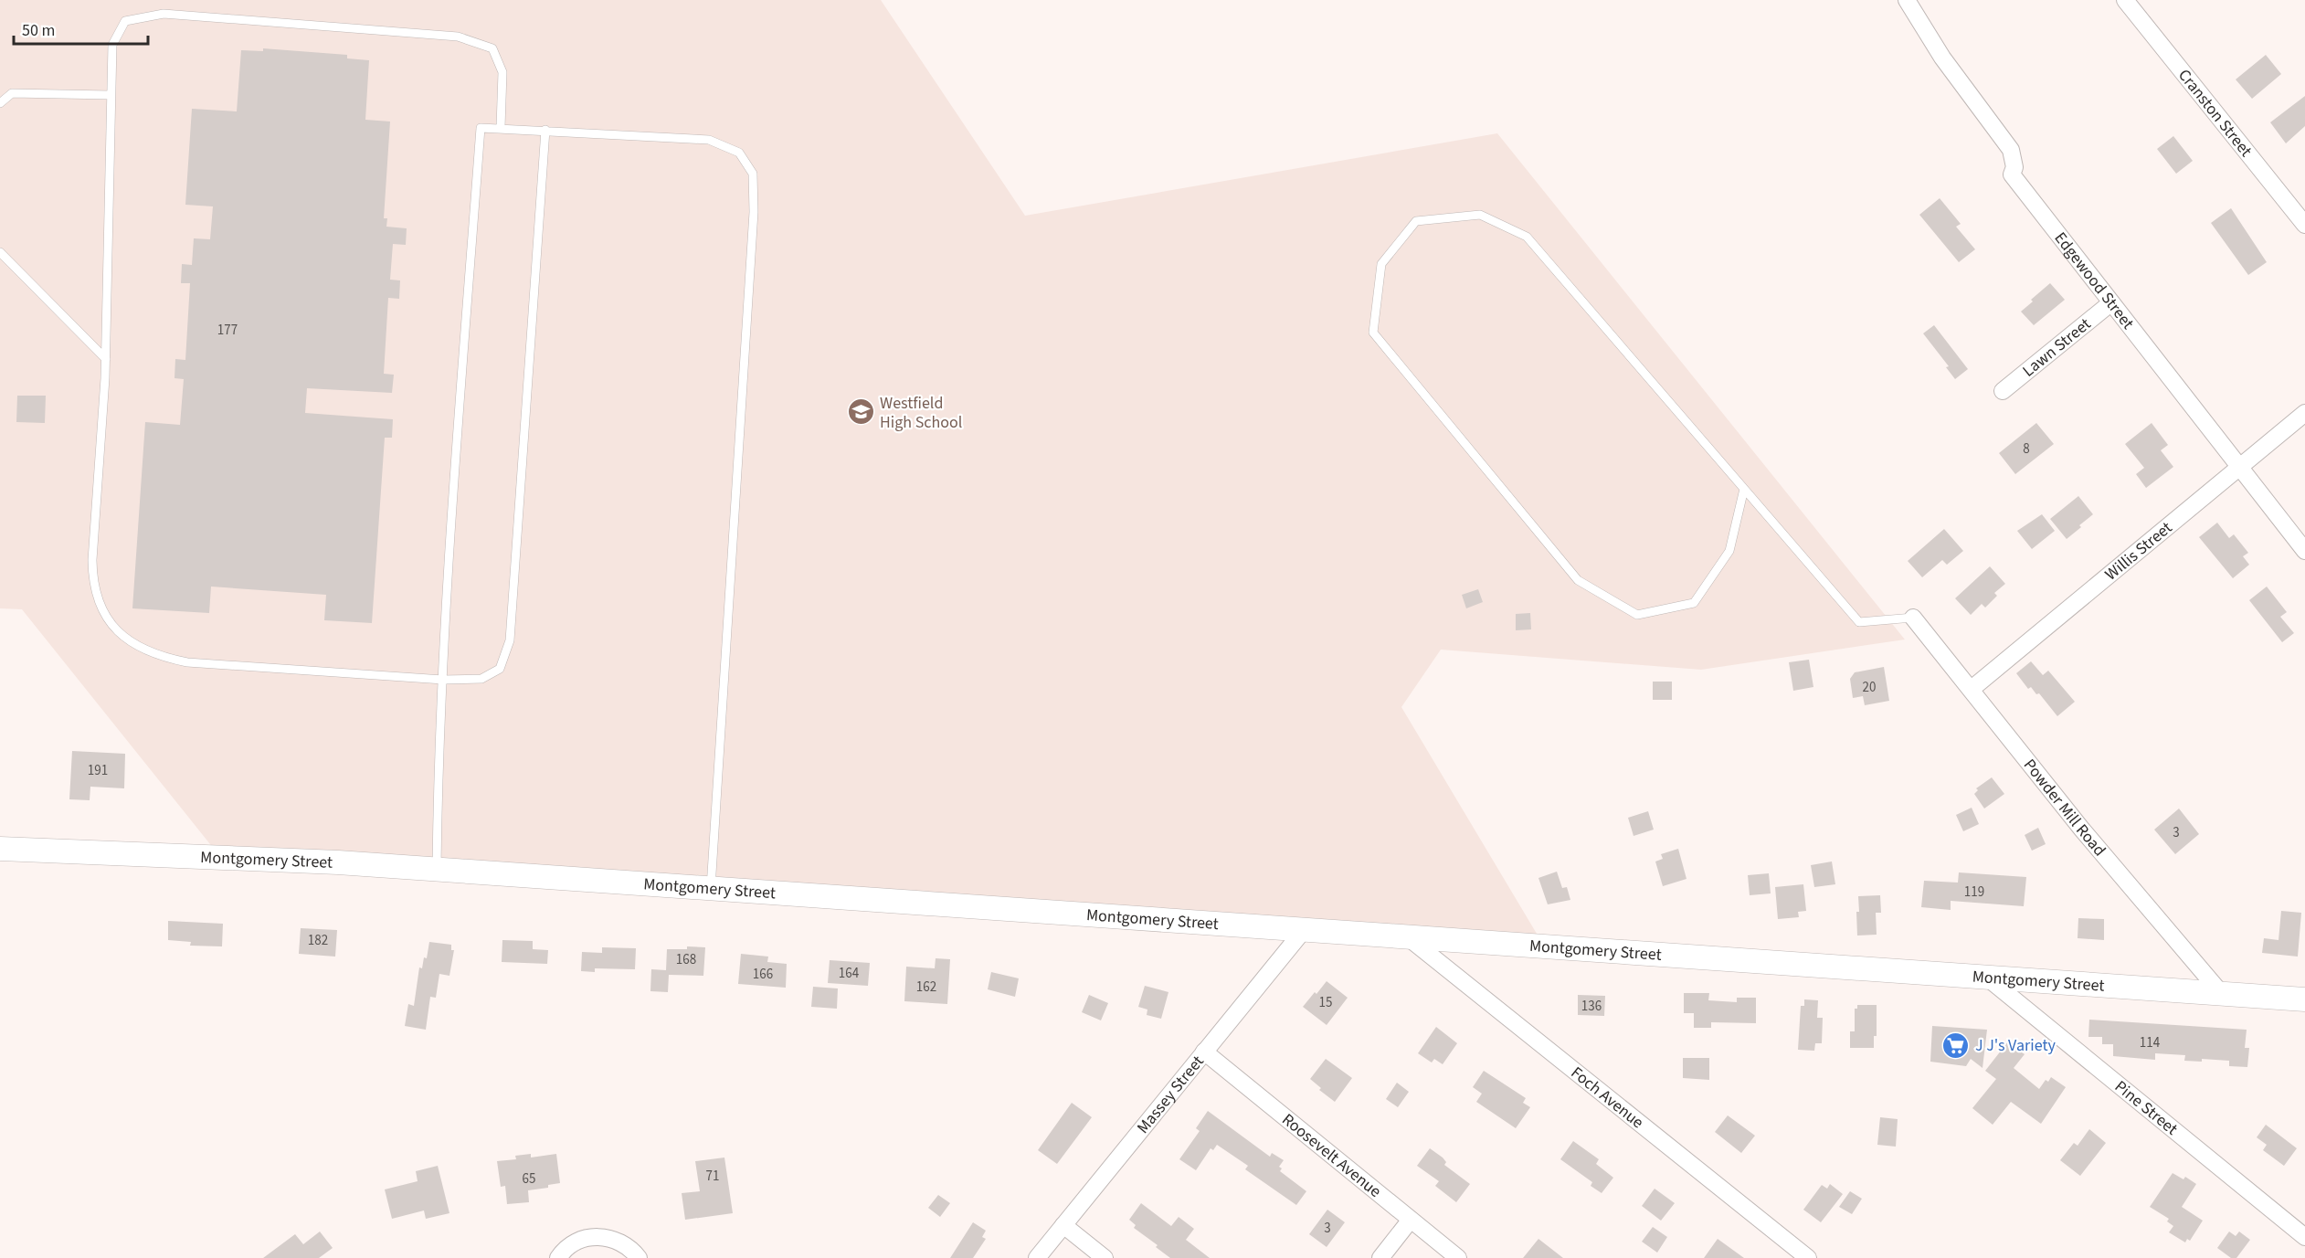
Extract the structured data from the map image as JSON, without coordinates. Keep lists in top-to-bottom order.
{
  "streets": {
    "main road": ["Montgomery Street"],
    "street": [
      "Cranston Street",
      "Edgewood Street",
      "Lawn Street",
      "Willis Street",
      "Powder Mill Road",
      "Massey Street",
      "Foch Avenue",
      "Pine Street",
      "Roosevelt Avenue"
    ]
  },
  "crossings": [
    ["Edgewood Street", "Lawn Street"],
    ["Edgewood Street", "Willis Street"],
    ["Willis Street", "Powder Mill Road"],
    ["Powder Mill Road", "Montgomery Street"],
    ["Montgomery Street", "Massey Street"],
    ["Montgomery Street", "Foch Avenue"],
    ["Montgomery Street", "Pine Street"],
    ["Massey Street", "Roosevelt Avenue"]
  ],
  "places": {
    "school or university": ["Westfield High School"],
    "supermarket": ["J J's Variety"]
  },
  "house_numbers": [
    "177",
    "8",
    "20",
    "191",
    "3",
    "119",
    "182",
    "168",
    "164",
    "166",
    "162",
    "15",
    "136",
    "114",
    "71",
    "65",
    "3"
  ],
  "scale_bar": "50 m"
}
